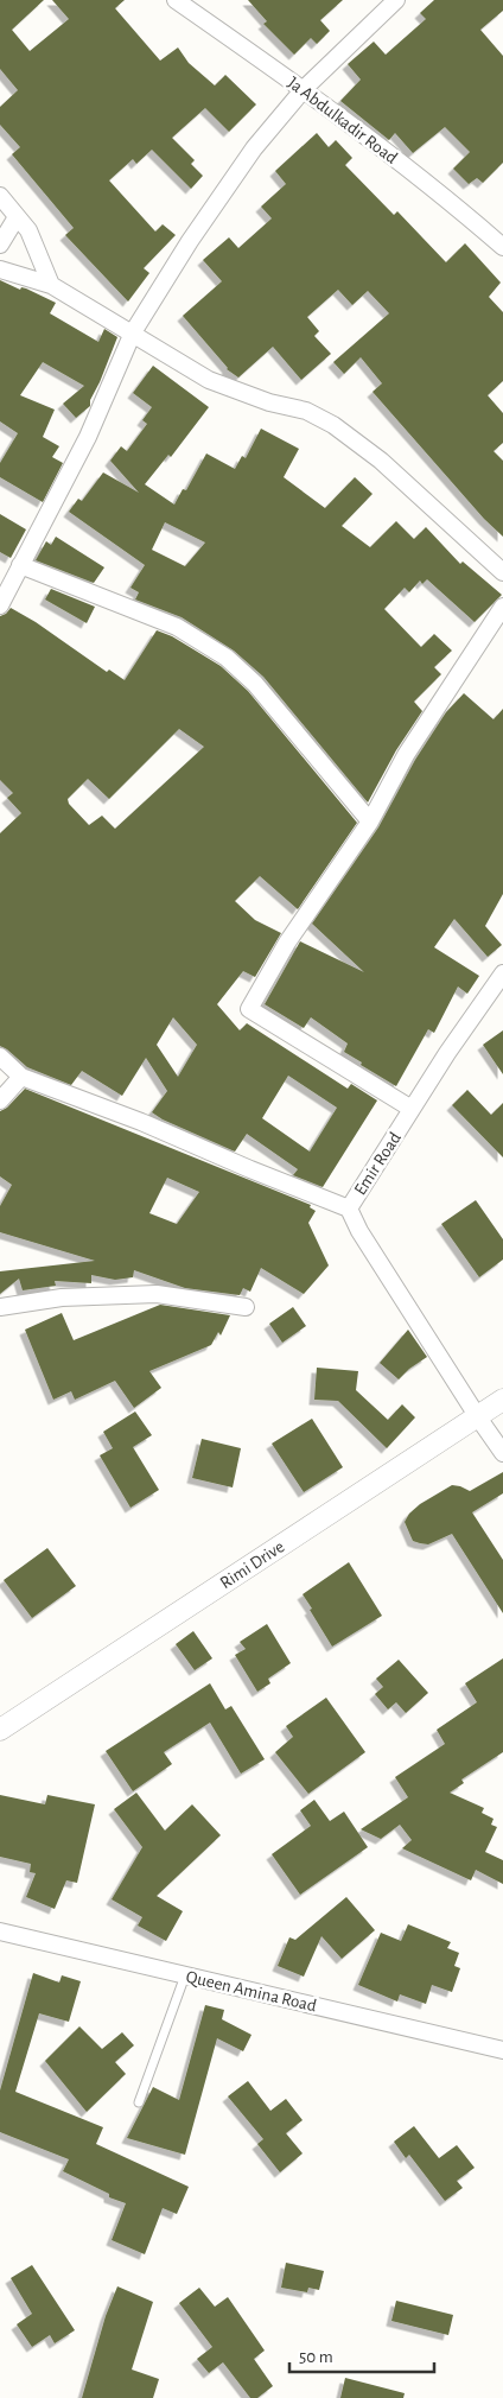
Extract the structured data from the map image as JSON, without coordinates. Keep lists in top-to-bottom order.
{
  "streets": {
    "street": [
      "Ja Abdulkadir Road",
      "Emir Road",
      "Rimi Drive",
      "Queen Amina Road"
    ]
  },
  "crossings": [
    ["Emir Road", "Rimi Drive"]
  ],
  "scale_bar": "50 m"
}
